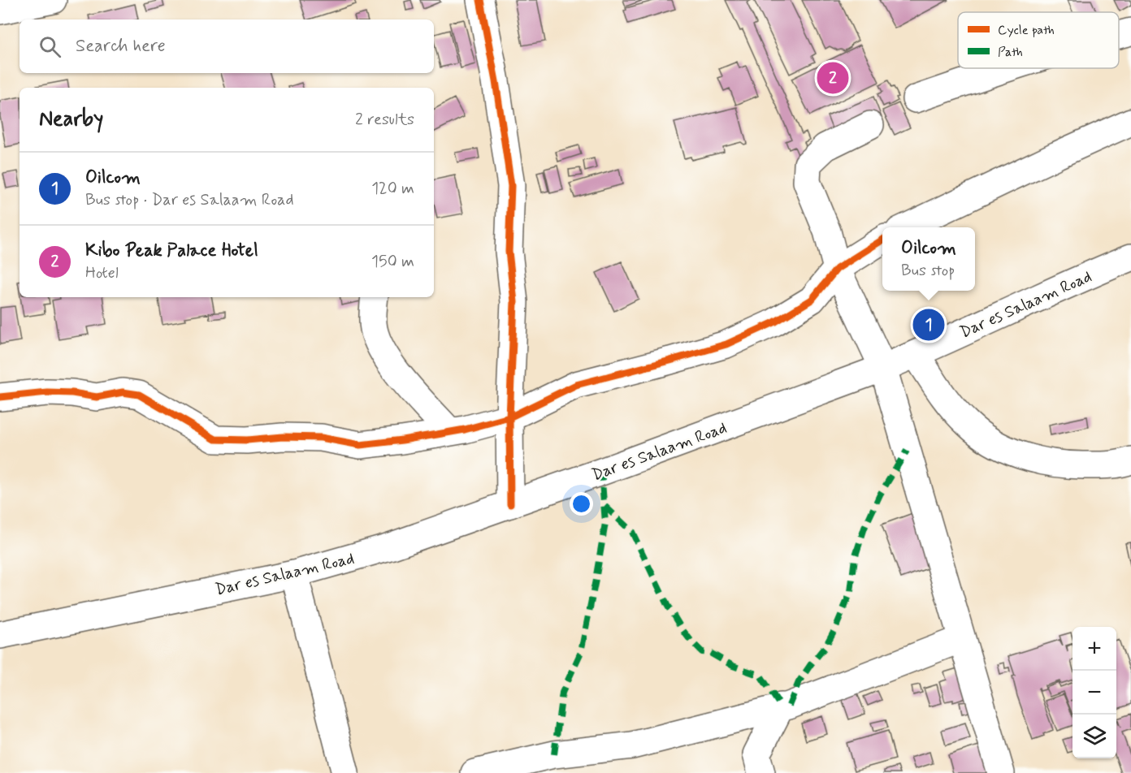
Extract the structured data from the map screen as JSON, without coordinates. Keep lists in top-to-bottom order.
{
  "streets": {
    "main road": ["Dar es Salaam Road"]
  },
  "legend": ["Cycle path", "Path"],
  "page": {
    "search": "Search here",
    "pins": ["2", "1"],
    "heading": ["Nearby", "2 results"],
    "list": [
      {
        "mark": "1",
        "name": "Oilcom",
        "note": "Bus stop · Dar es Salaam Road",
        "value": "120 m"
      },
      {
        "mark": "2",
        "name": "Kibo Peak Palace Hotel",
        "note": "Hotel",
        "value": "150 m"
      }
    ],
    "popup": ["Oilcom", "Bus stop"],
    "map_buttons": ["+", "−"]
  }
}
